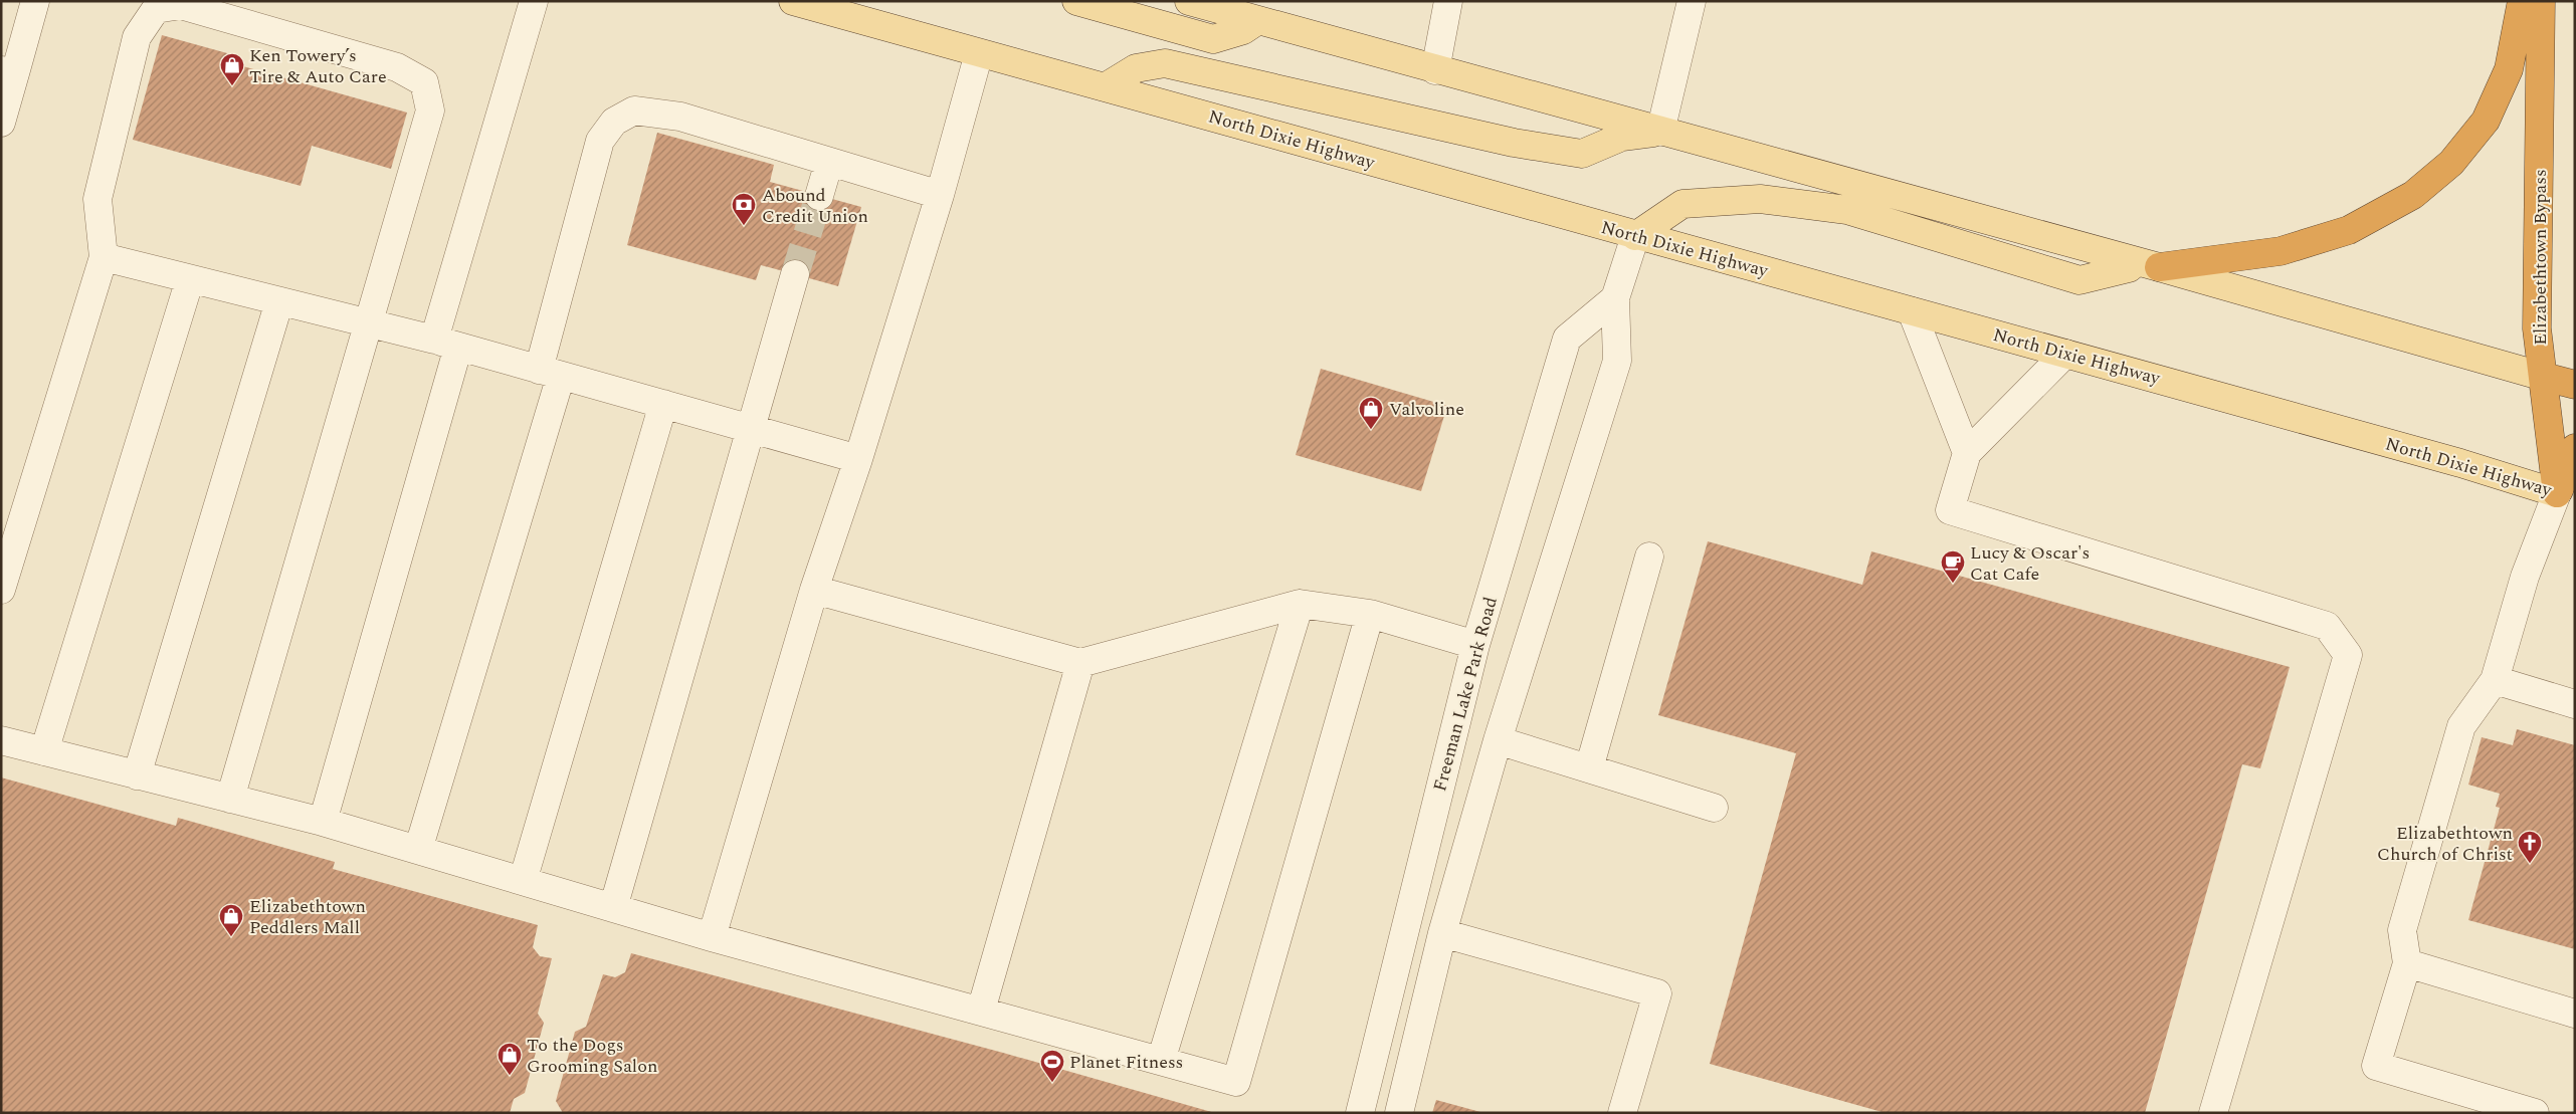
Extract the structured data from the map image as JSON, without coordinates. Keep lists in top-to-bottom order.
{
  "streets": {
    "highway": ["Elizabethtown Bypass"],
    "main road": ["North Dixie Highway"],
    "street": ["Freeman Lake Park Road"]
  },
  "crossings": [
    ["North Dixie Highway", "Elizabethtown Bypass"]
  ],
  "places": {
    "shop": [
      "Ken Towery’s Tire & Auto Care",
      "Valvoline",
      "Elizabethtown Peddlers Mall",
      "To the Dogs Grooming Salon"
    ],
    "bank": ["Abound Credit Union"],
    "cafe": ["Lucy & Oscar's Cat Cafe"],
    "church": ["Elizabethtown Church of Christ"],
    "sports": ["Planet Fitness"]
  }
}
